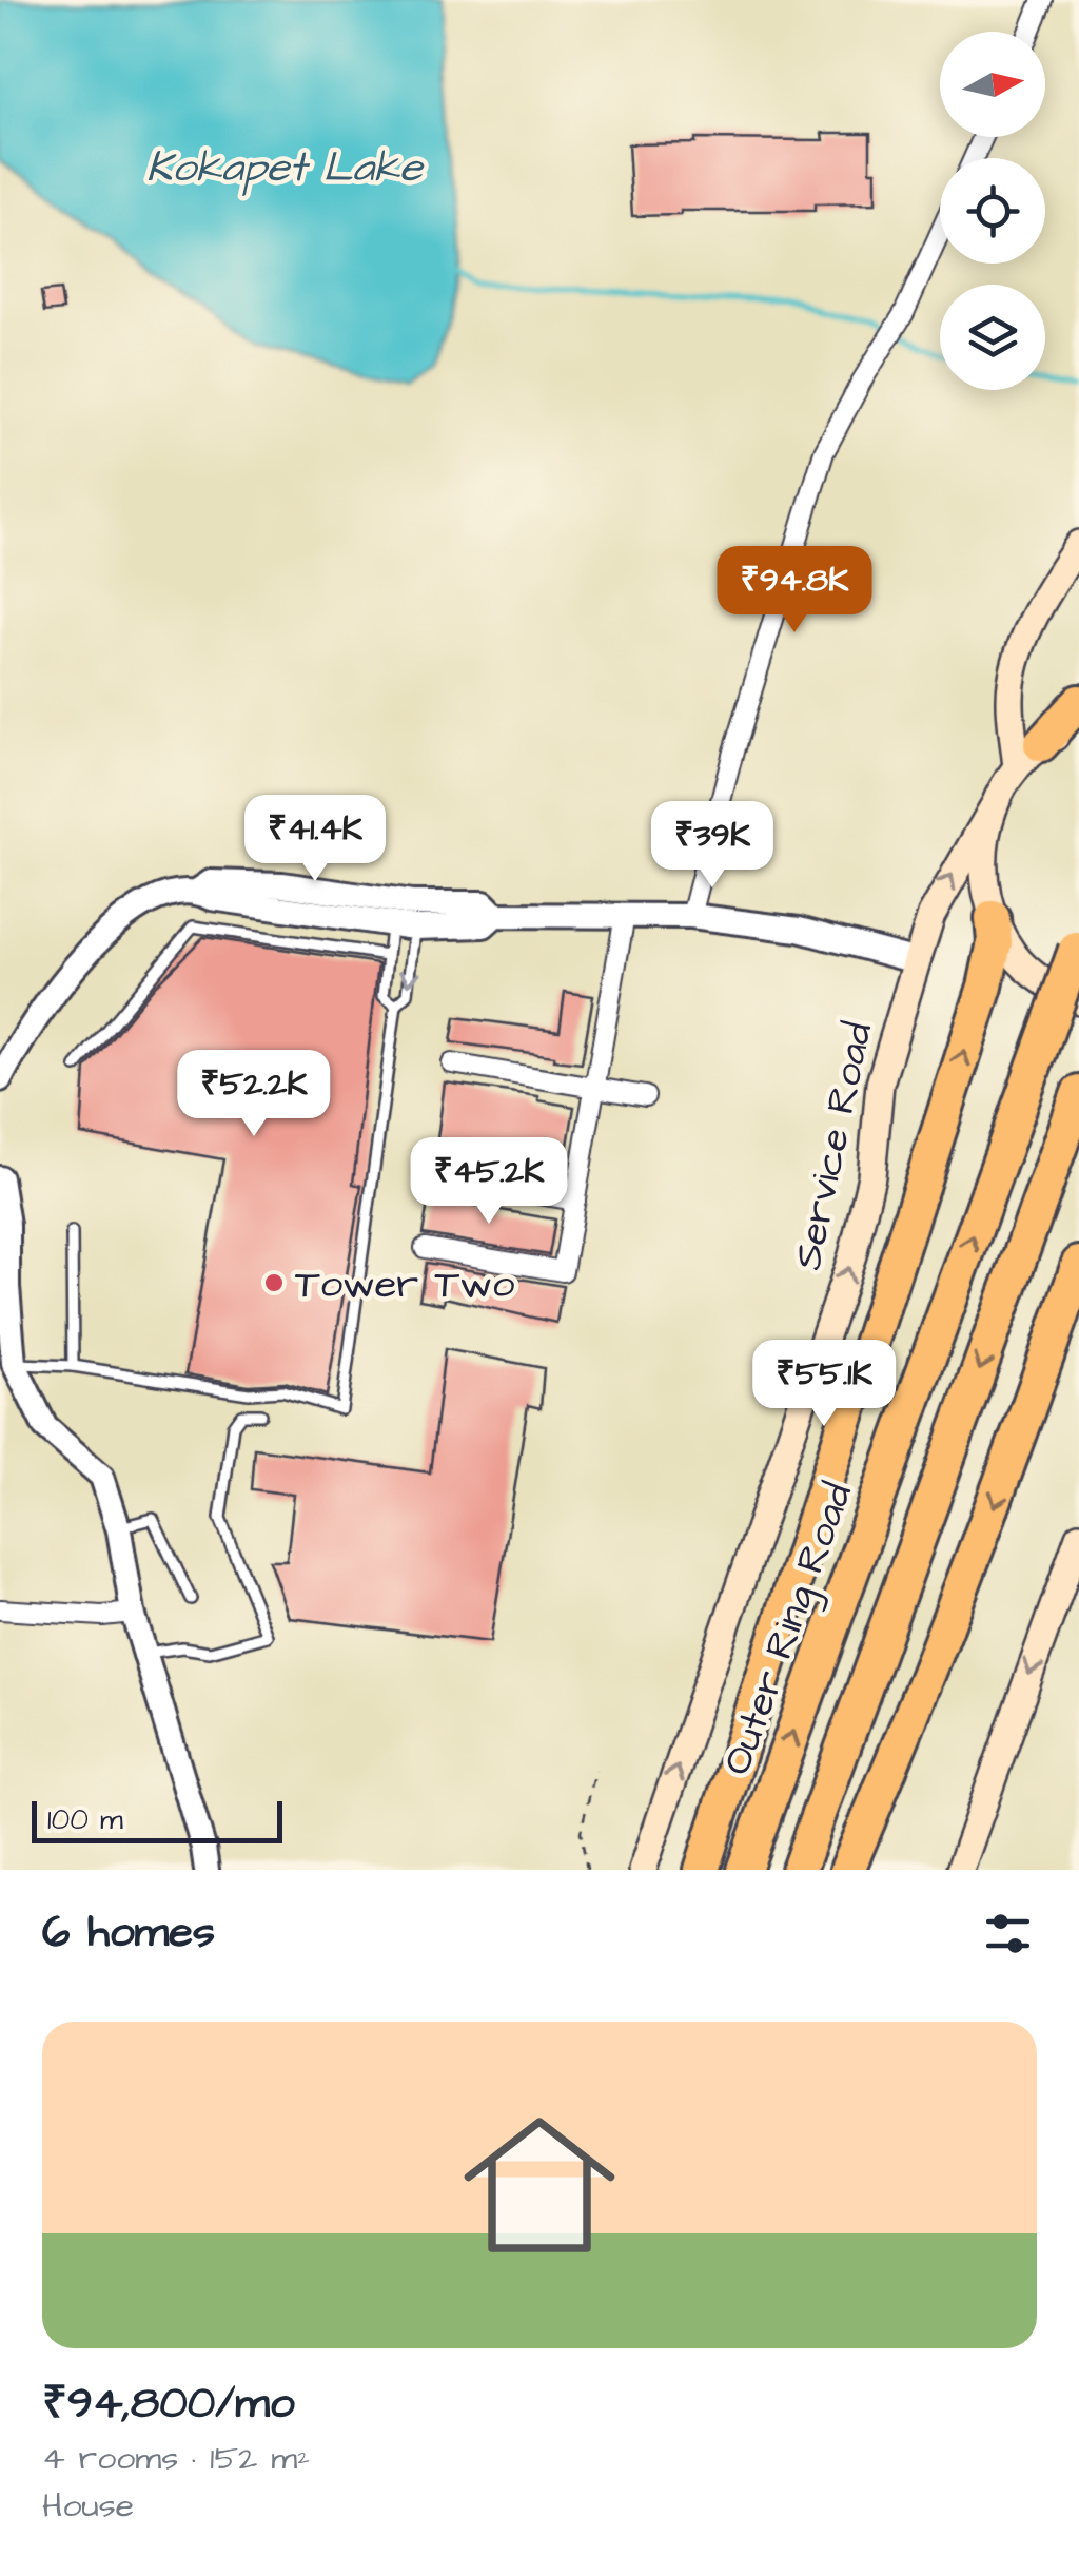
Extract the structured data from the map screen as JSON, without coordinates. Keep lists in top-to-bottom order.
{
  "streets": {
    "highway": ["Outer Ring Road"],
    "main road": ["Service Road"]
  },
  "one_way": ["Service Road"],
  "water": ["Kokapet Lake"],
  "places": ["Tower Two"],
  "scale_bar": "100 m",
  "north": "right",
  "page": {
    "price": [
      "₹94.8K",
      "₹41.4K",
      "₹39K",
      "₹52.2K",
      "₹45.2K",
      "₹55.1K"
    ],
    "scale": "100 m",
    "heading": "6 homes",
    "list": [
      {
        "name": "₹94,800/mo",
        "note": "4 rooms · 152 m² · House"
      }
    ]
  }
}
